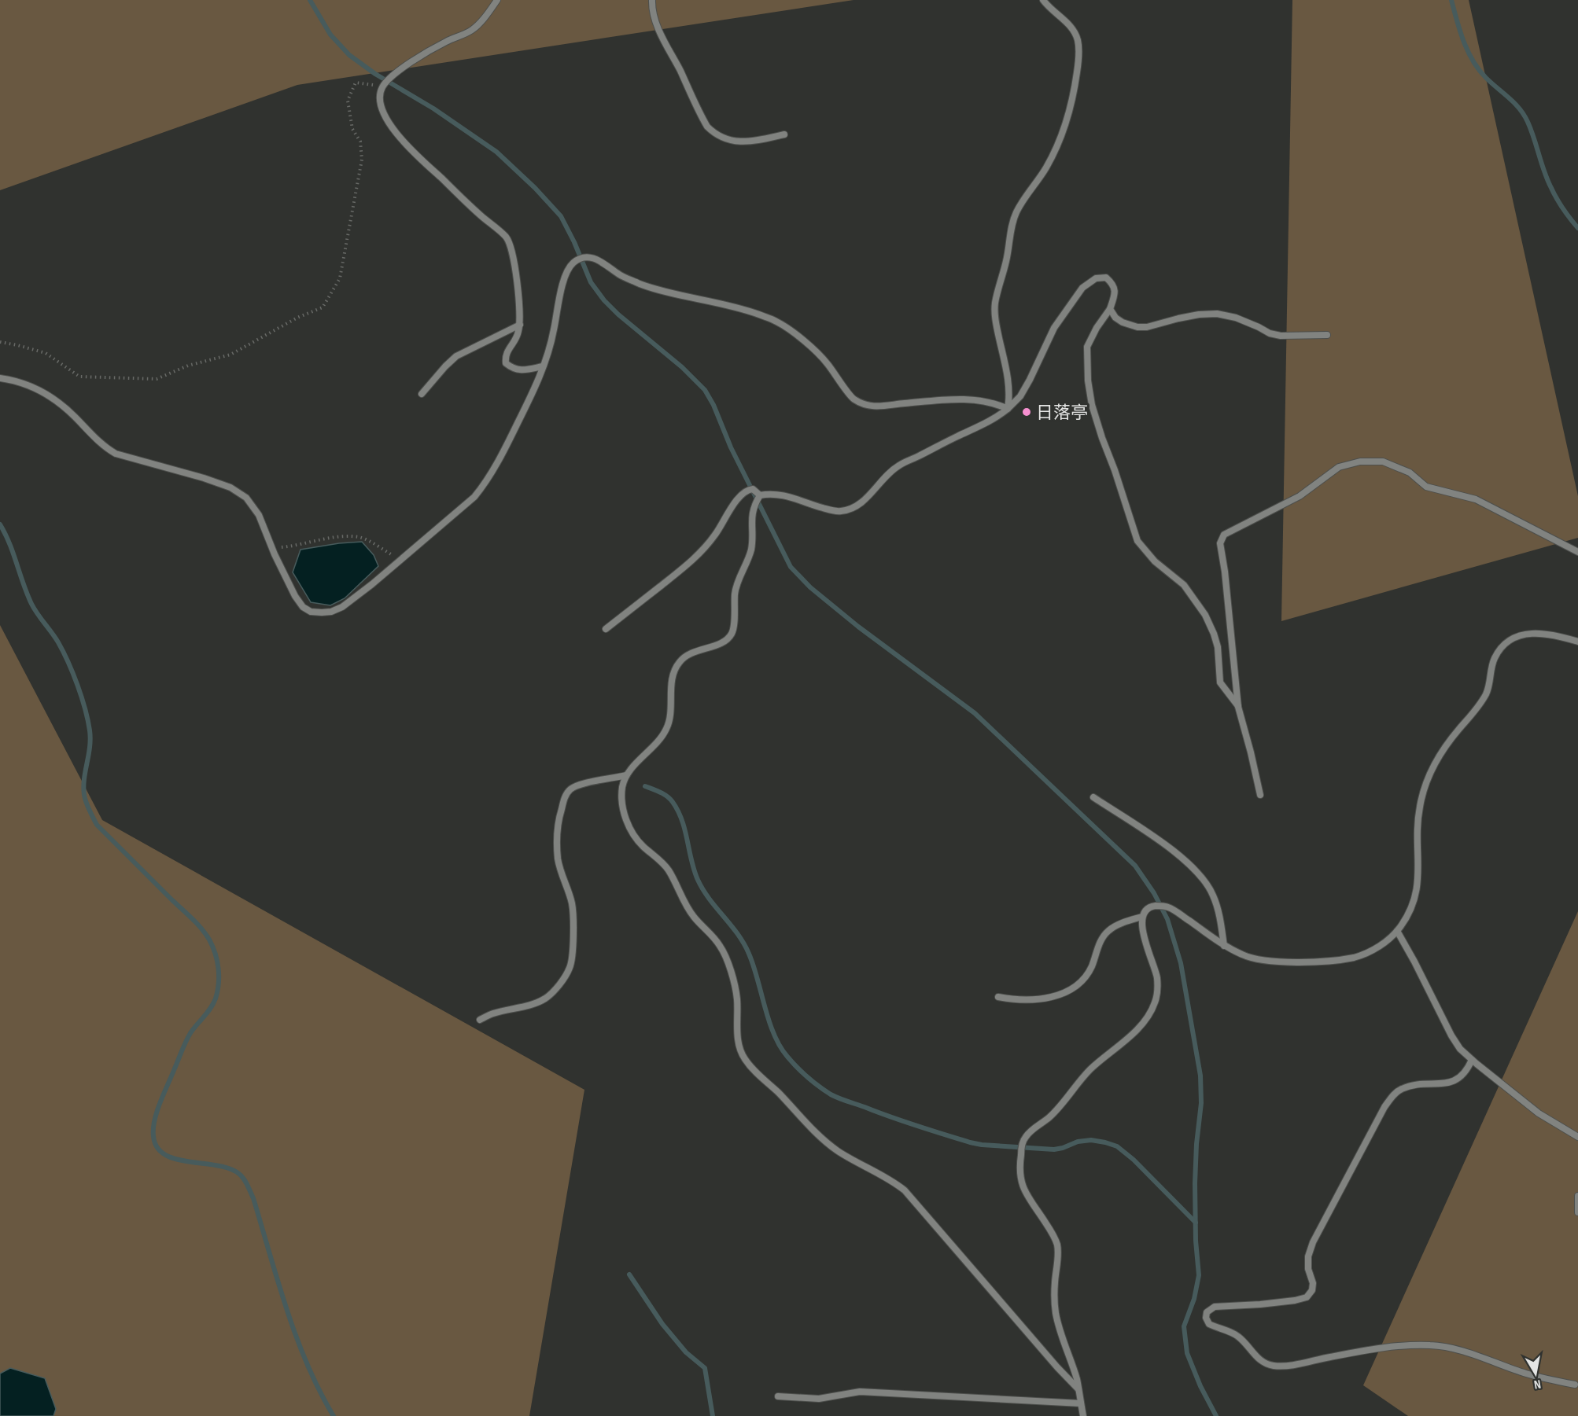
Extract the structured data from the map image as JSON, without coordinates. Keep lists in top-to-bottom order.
{
  "places": ["日落亭"],
  "north": "bottom"
}
